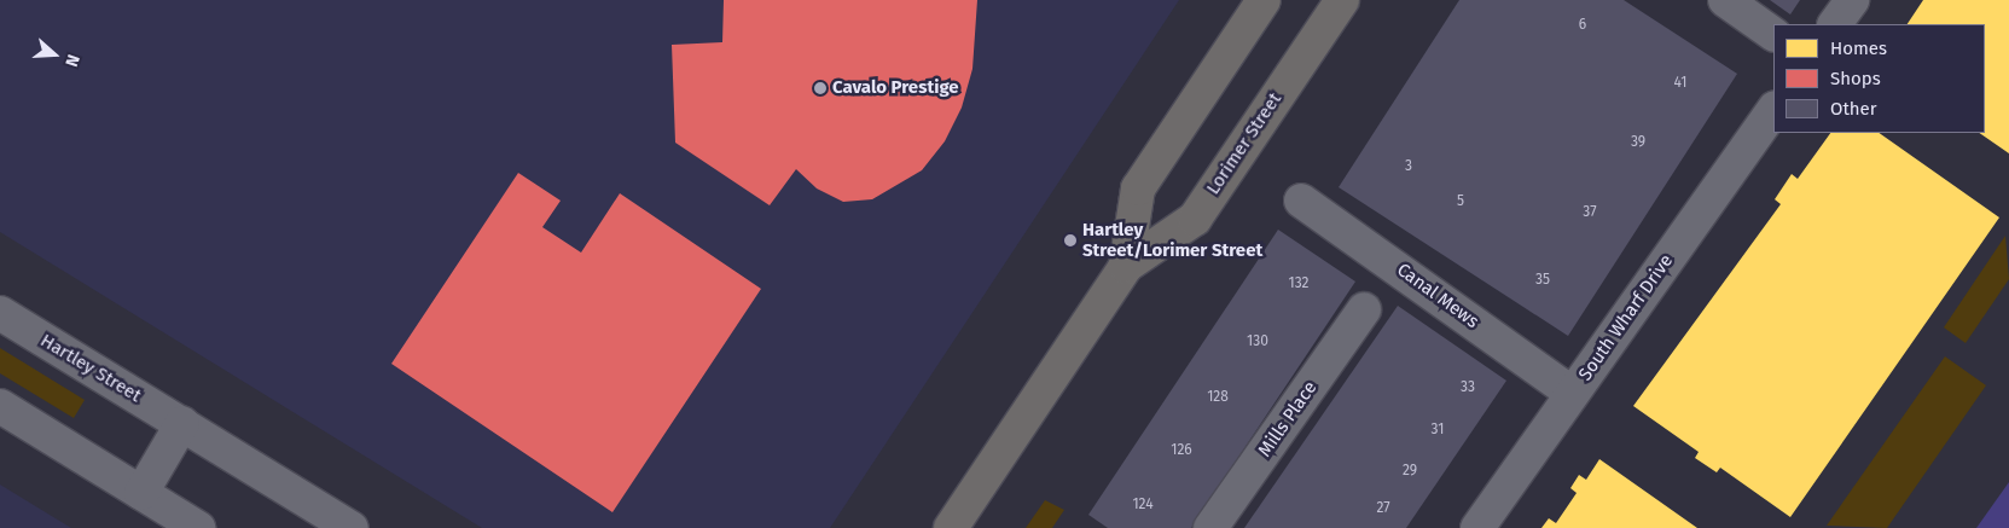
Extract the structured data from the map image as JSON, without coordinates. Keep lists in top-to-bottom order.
{
  "streets": {
    "main road": ["Lorimer Street"],
    "street": [
      "Canal Mews",
      "South Wharf Drive",
      "Hartley Street",
      "Mills Place"
    ]
  },
  "crossings": [
    ["Canal Mews", "South Wharf Drive"]
  ],
  "places": ["Cavalo Prestige", "Hartley Street/Lorimer Street"],
  "house_numbers": [
    "6",
    "41",
    "39",
    "3",
    "5",
    "37",
    "35",
    "132",
    "130",
    "33",
    "128",
    "31",
    "126",
    "29",
    "124",
    "27"
  ],
  "legend": ["Homes", "Shops", "Other"],
  "north": "right"
}
